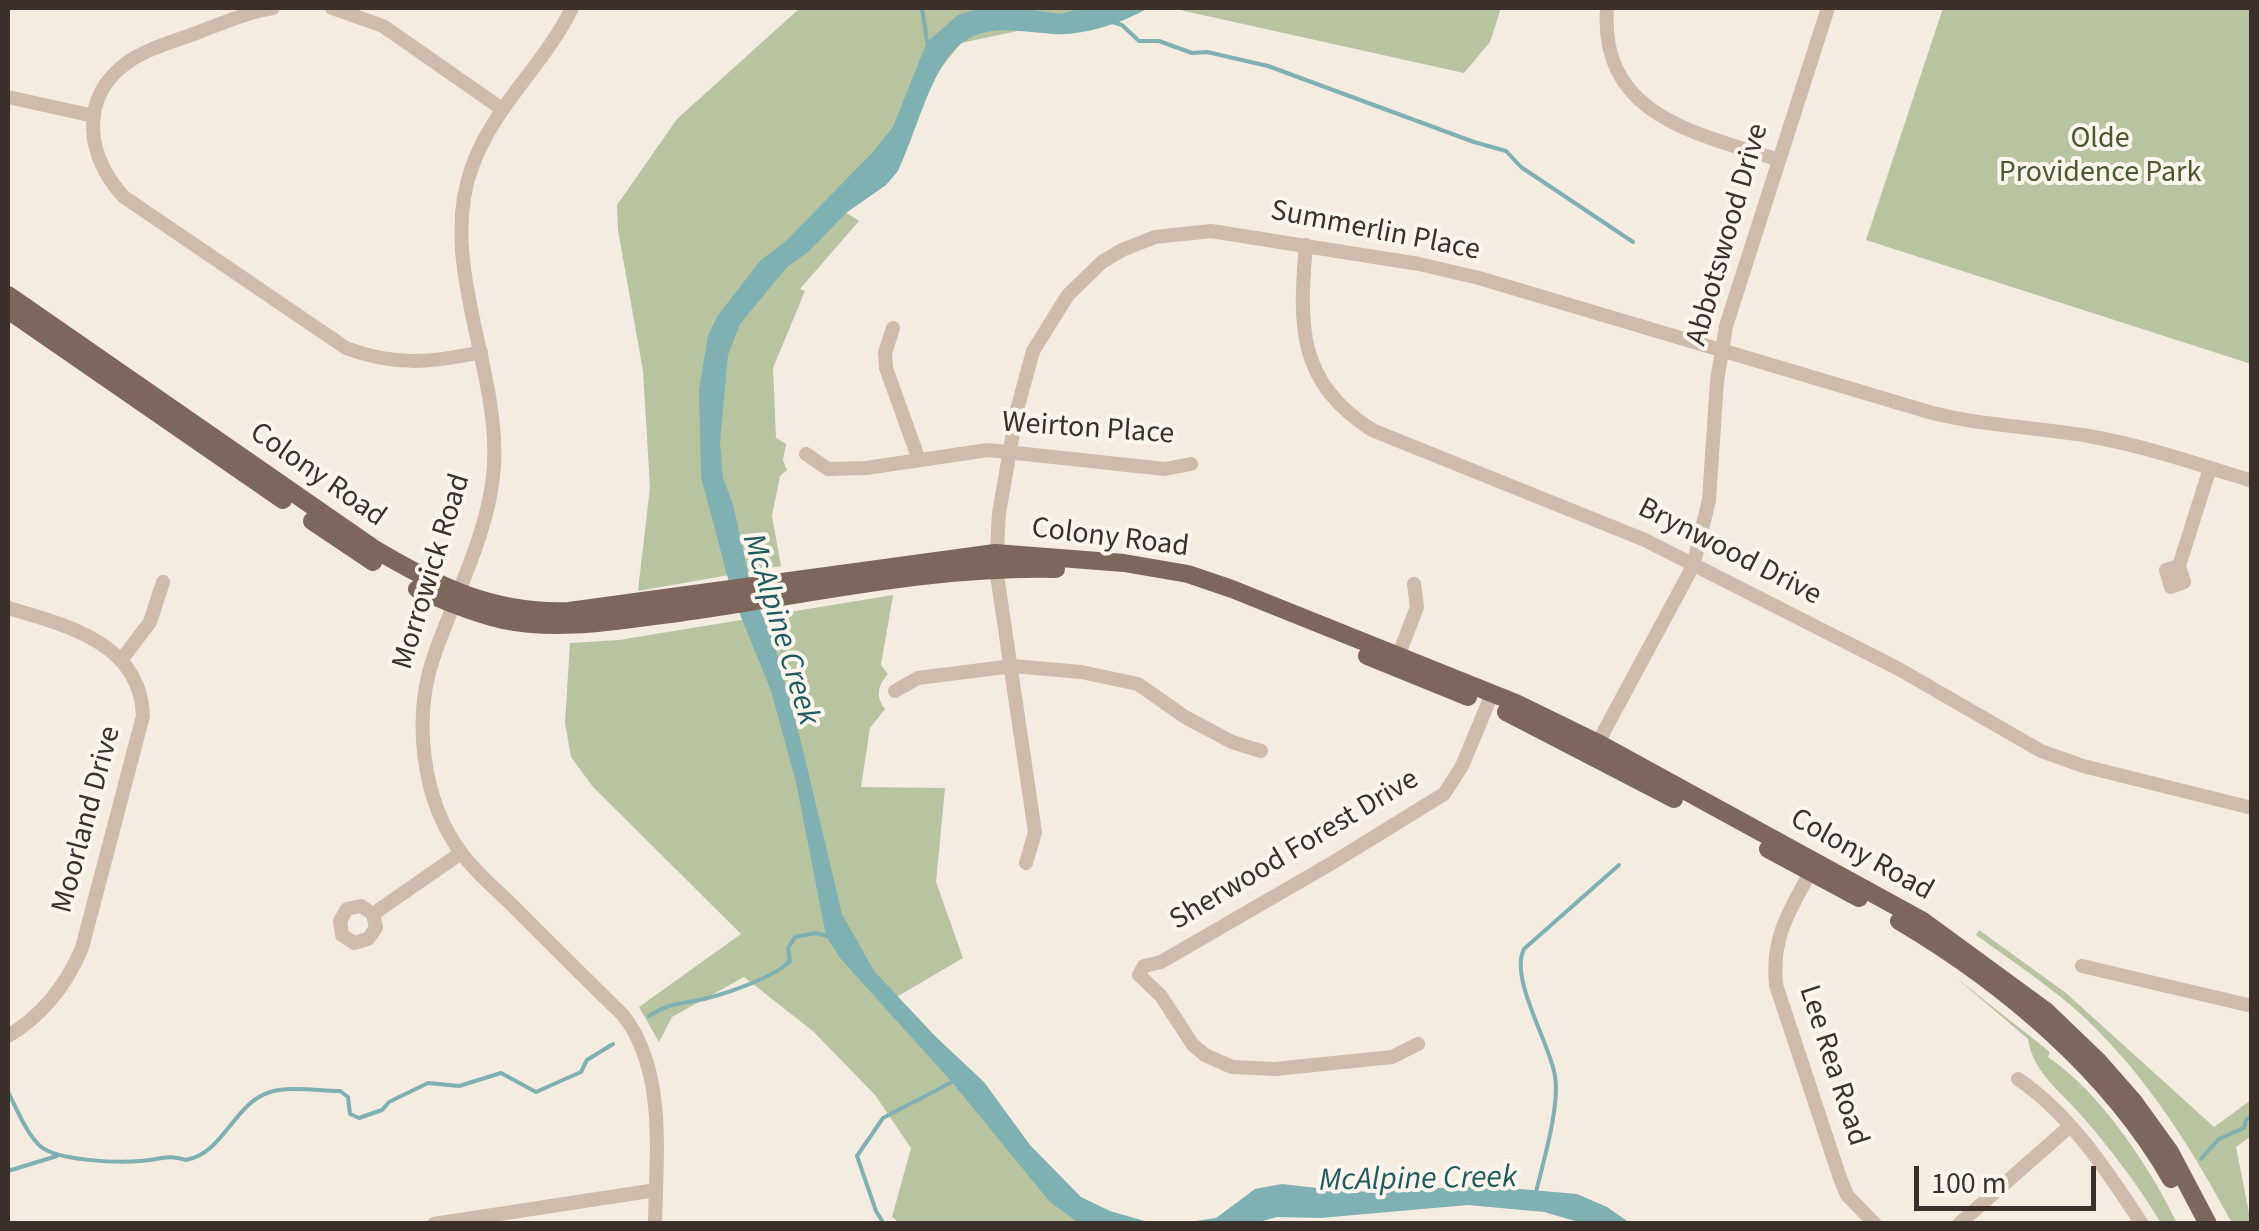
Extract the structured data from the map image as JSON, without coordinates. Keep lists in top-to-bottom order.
{
  "streets": {
    "main road": ["Colony Road"],
    "street": [
      "Summerlin Place",
      "Abbotswood Drive",
      "Weirton Place",
      "Brynwood Drive",
      "Morrowick Road",
      "Moorland Drive",
      "Sherwood Forest Drive",
      "Lee Rea Road"
    ]
  },
  "crossings": [
    ["Summerlin Place", "Abbotswood Drive"],
    ["Summerlin Place", "Weirton Place"],
    ["Summerlin Place", "Colony Road"],
    ["Summerlin Place", "Brynwood Drive"],
    ["Abbotswood Drive", "Colony Road"],
    ["Abbotswood Drive", "Brynwood Drive"],
    ["Colony Road", "Morrowick Road"],
    ["Colony Road", "Sherwood Forest Drive"],
    ["Colony Road", "Lee Rea Road"]
  ],
  "water": ["McAlpine Creek"],
  "parks": ["Olde Providence Park"],
  "scale_bar": "100 m"
}
